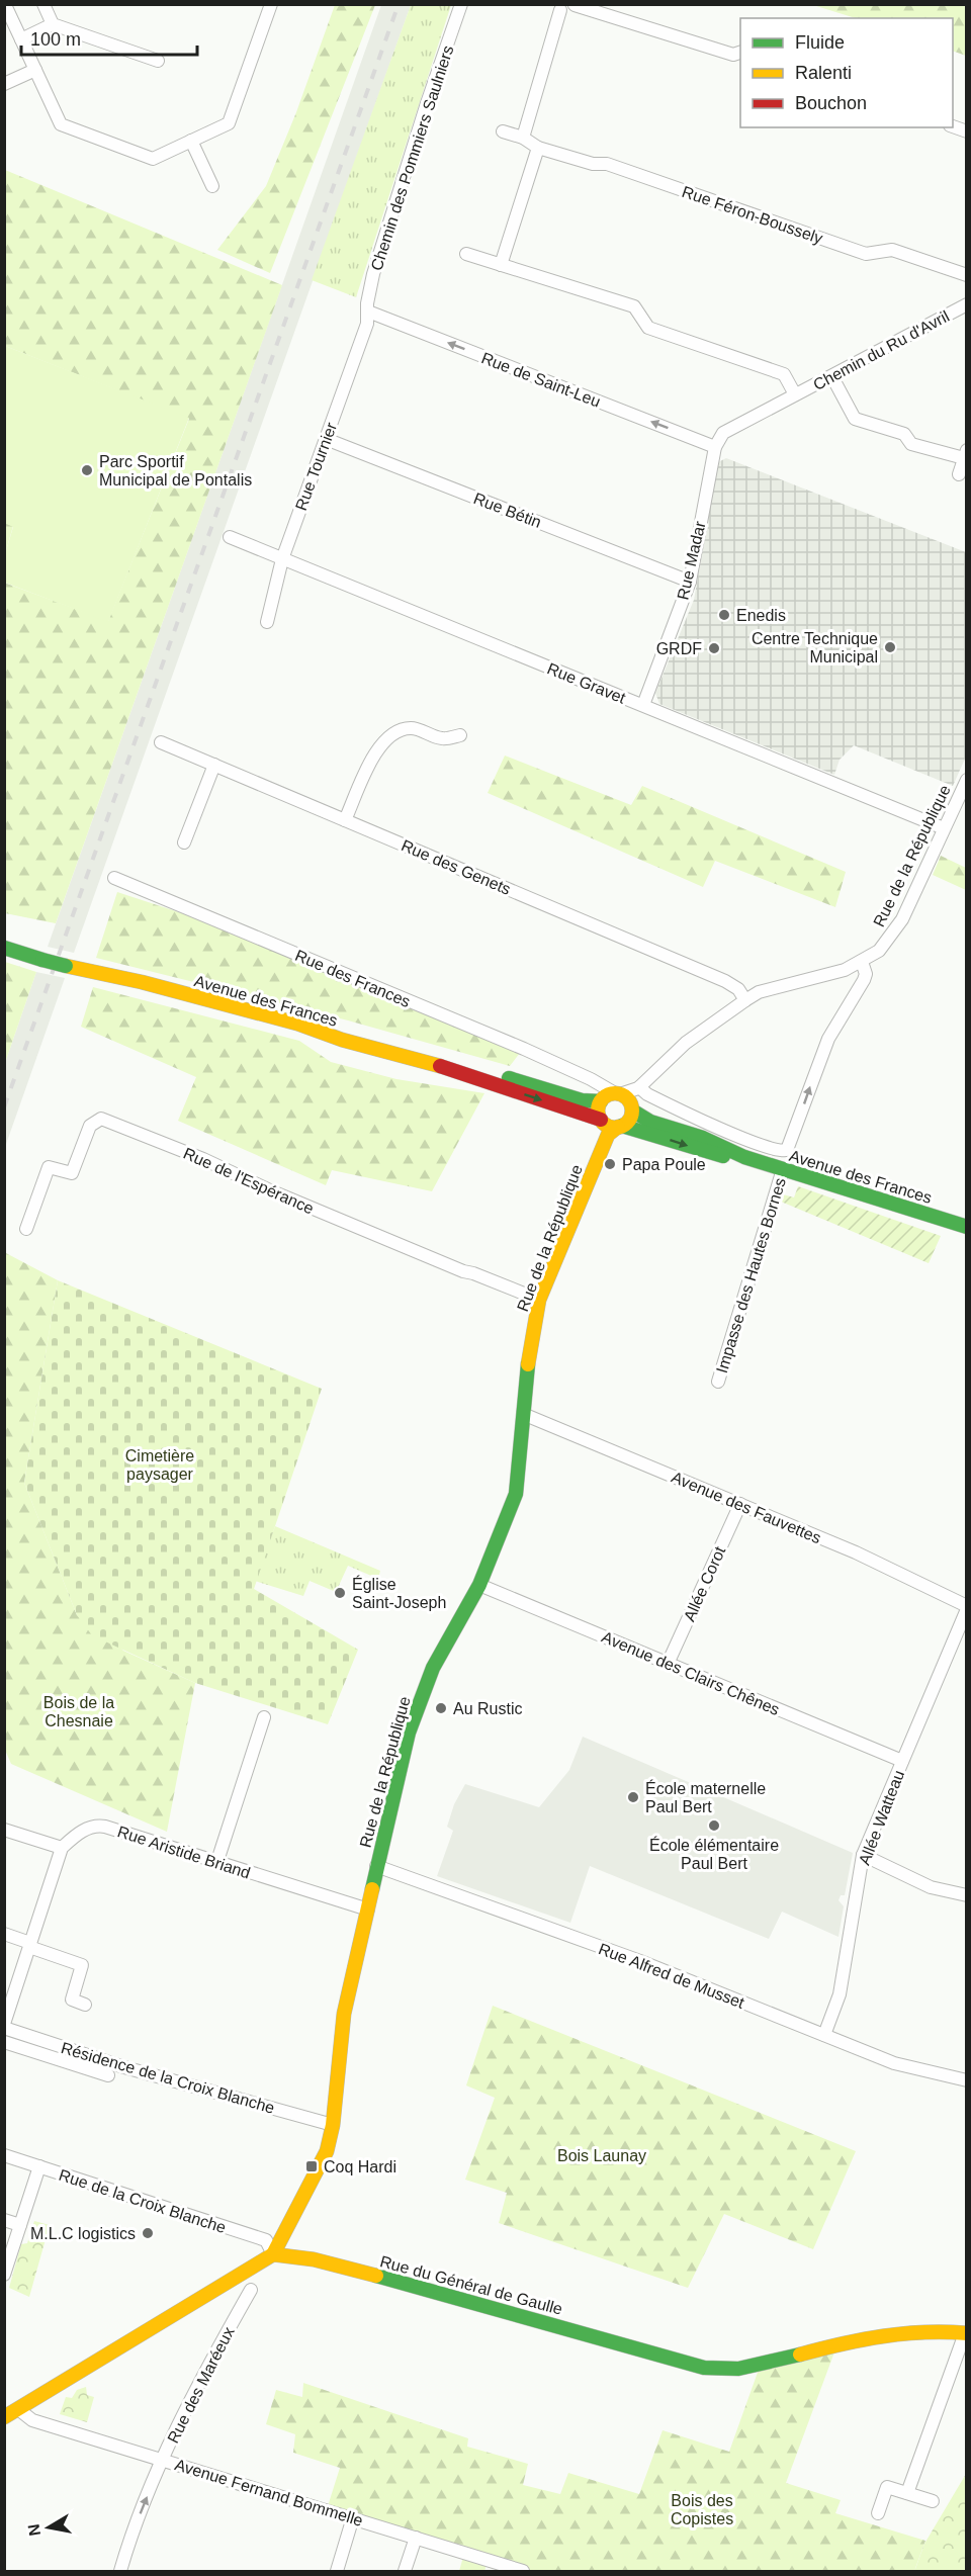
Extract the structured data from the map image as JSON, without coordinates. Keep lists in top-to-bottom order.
{
  "streets": {
    "street": [
      "Chemin des Pommiers Saulniers",
      "Rue Féron-Boussely",
      "Chemin du Ru d'Avril",
      "Rue de Saint-Leu",
      "Rue Tournier",
      "Rue Bétin",
      "Rue Madar",
      "Rue Gravet",
      "Rue de la République",
      "Rue des Genets",
      "Rue des Frances",
      "Avenue des Frances",
      "Rue de l'Espérance",
      "Impasse des Hautes Bornes",
      "Avenue des Fauvettes",
      "Allée Corot",
      "Avenue des Clairs Chênes",
      "Allée Watteau",
      "Rue Aristide Briand",
      "Rue Alfred de Musset",
      "Résidence de la Croix Blanche",
      "Rue de la Croix Blanche",
      "Rue du Général de Gaulle",
      "Rue des Maréeux",
      "Avenue Fernand Bommelle"
    ]
  },
  "crossings": [
    ["Chemin des Pommiers Saulniers", "Rue de Saint-Leu"],
    ["Chemin des Pommiers Saulniers", "Rue Tournier"],
    ["Chemin du Ru d'Avril", "Rue de Saint-Leu"],
    ["Chemin du Ru d'Avril", "Rue Madar"],
    ["Rue de Saint-Leu", "Rue Tournier"],
    ["Rue de Saint-Leu", "Rue Madar"],
    ["Rue Tournier", "Rue Bétin"],
    ["Rue Tournier", "Rue Gravet"],
    ["Rue Bétin", "Rue Madar"],
    ["Rue Madar", "Rue Gravet"],
    ["Rue Gravet", "Rue de la République"],
    ["Rue de la République", "Rue des Genets"],
    ["Rue de la République", "Rue des Frances"],
    ["Rue de la République", "Avenue des Frances"],
    ["Rue de la République", "Rue de l'Espérance"],
    ["Rue de la République", "Avenue des Fauvettes"],
    ["Rue de la République", "Avenue des Clairs Chênes"],
    ["Rue de la République", "Rue Aristide Briand"],
    ["Rue de la République", "Rue Alfred de Musset"],
    ["Rue de la République", "Résidence de la Croix Blanche"],
    ["Rue de la République", "Rue de la Croix Blanche"],
    ["Rue de la République", "Rue du Général de Gaulle"],
    ["Rue des Frances", "Avenue des Frances"],
    ["Avenue des Frances", "Impasse des Hautes Bornes"],
    ["Avenue des Fauvettes", "Allée Corot"],
    ["Avenue des Fauvettes", "Allée Watteau"],
    ["Allée Corot", "Avenue des Clairs Chênes"],
    ["Avenue des Clairs Chênes", "Allée Watteau"],
    ["Allée Watteau", "Rue Alfred de Musset"],
    ["Rue de la Croix Blanche", "Rue du Général de Gaulle"],
    ["Rue des Maréeux", "Avenue Fernand Bommelle"]
  ],
  "one_way": ["Rue de Saint-Leu", "Rue des Maréeux"],
  "parks": [
    "Cimetière paysager",
    "Bois de la Chesnaie",
    "Bois Launay",
    "Bois des Copistes"
  ],
  "places": {
    "other": [
      "Parc Sportif Municipal de Pontalis",
      "Enedis",
      "Centre Technique Municipal",
      "GRDF",
      "Papa Poule",
      "Église Saint-Joseph",
      "Au Rustic",
      "École maternelle Paul Bert",
      "École élémentaire Paul Bert",
      "M.L.C logistics"
    ],
    "transit": ["Coq Hardi"]
  },
  "legend": ["Fluide", "Ralenti", "Bouchon"],
  "scale_bar": "100 m",
  "north": "left"
}
